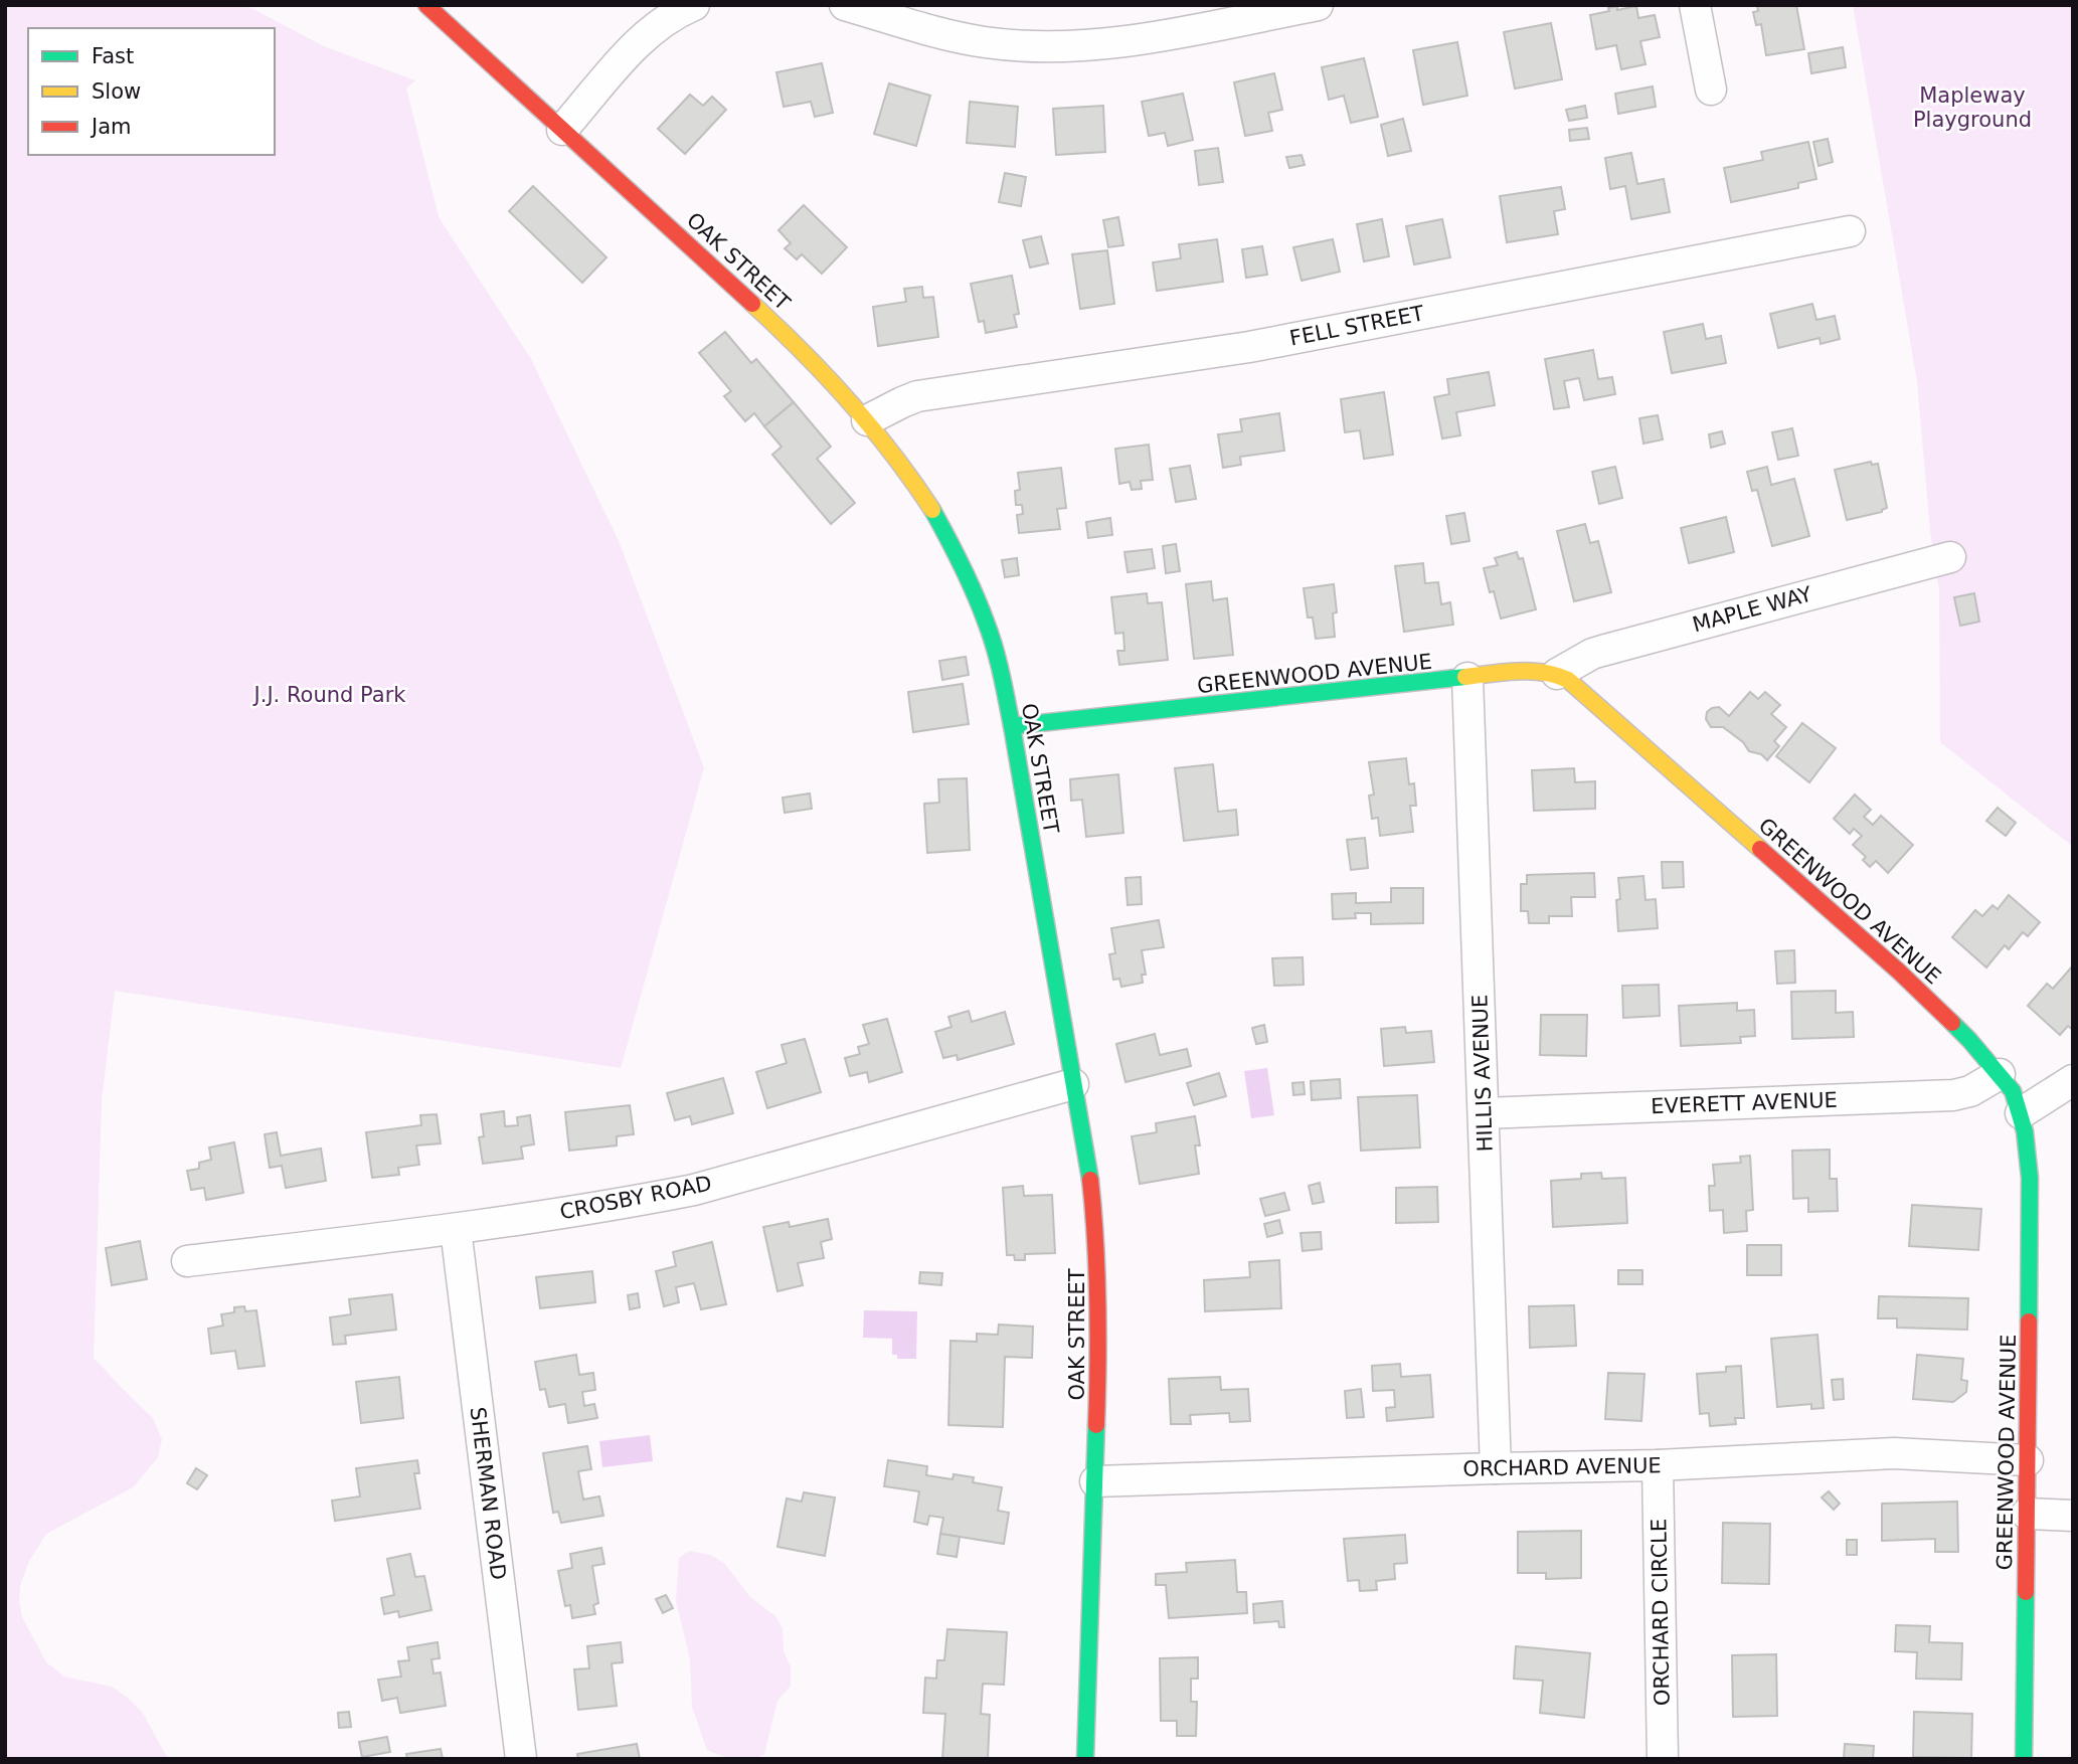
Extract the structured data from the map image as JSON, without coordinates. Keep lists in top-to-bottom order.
{
  "streets": {
    "street": [
      "OAK STREET",
      "FELL STREET",
      "MAPLE WAY",
      "GREENWOOD AVENUE",
      "HILLIS AVENUE",
      "EVERETT AVENUE",
      "CROSBY ROAD",
      "ORCHARD AVENUE",
      "SHERMAN ROAD",
      "ORCHARD CIRCLE"
    ]
  },
  "crossings": [
    ["OAK STREET", "FELL STREET"],
    ["OAK STREET", "GREENWOOD AVENUE"],
    ["OAK STREET", "CROSBY ROAD"],
    ["OAK STREET", "ORCHARD AVENUE"],
    ["MAPLE WAY", "GREENWOOD AVENUE"],
    ["GREENWOOD AVENUE", "HILLIS AVENUE"],
    ["GREENWOOD AVENUE", "EVERETT AVENUE"],
    ["GREENWOOD AVENUE", "ORCHARD AVENUE"],
    ["HILLIS AVENUE", "EVERETT AVENUE"],
    ["HILLIS AVENUE", "ORCHARD AVENUE"],
    ["CROSBY ROAD", "SHERMAN ROAD"],
    ["ORCHARD AVENUE", "ORCHARD CIRCLE"]
  ],
  "parks": ["Mapleway Playground", "J.J. Round Park"],
  "legend": ["Fast", "Slow", "Jam"]
}
